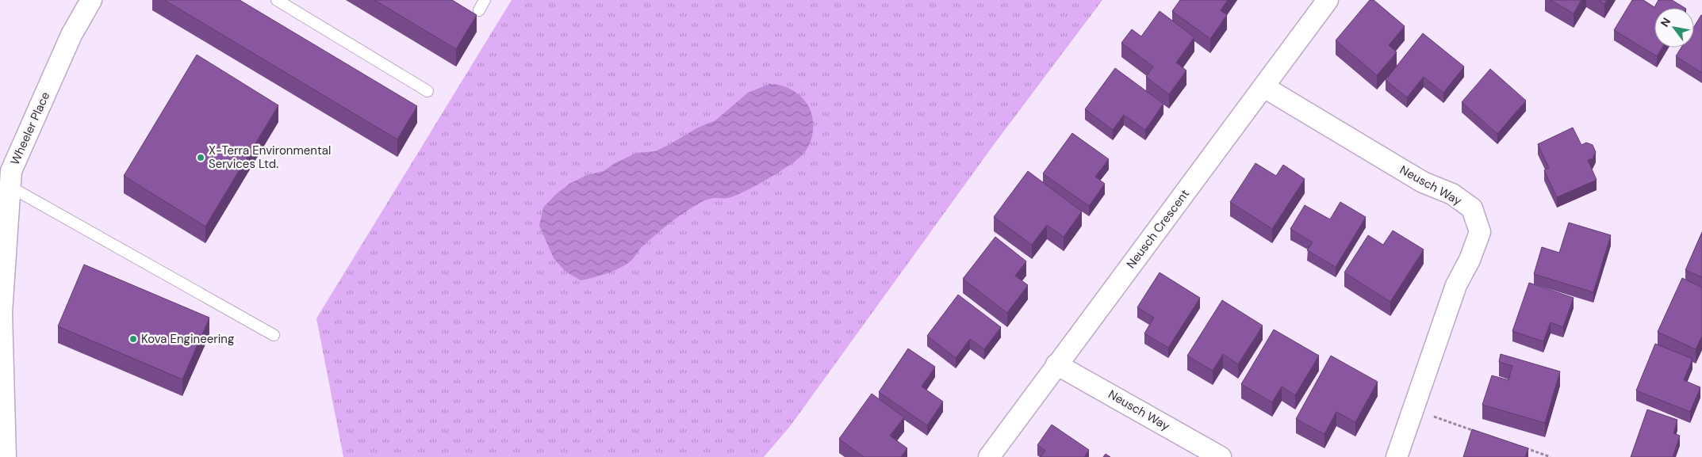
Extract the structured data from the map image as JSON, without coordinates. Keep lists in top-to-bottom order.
{
  "streets": {
    "street": ["Wheeler Place", "Neusch Way", "Neusch Crescent"]
  },
  "crossings": [
    ["Neusch Way", "Neusch Crescent"]
  ],
  "places": ["X-Terra Environmental Services Ltd.", "Kova Engineering"],
  "north": "top left"
}
